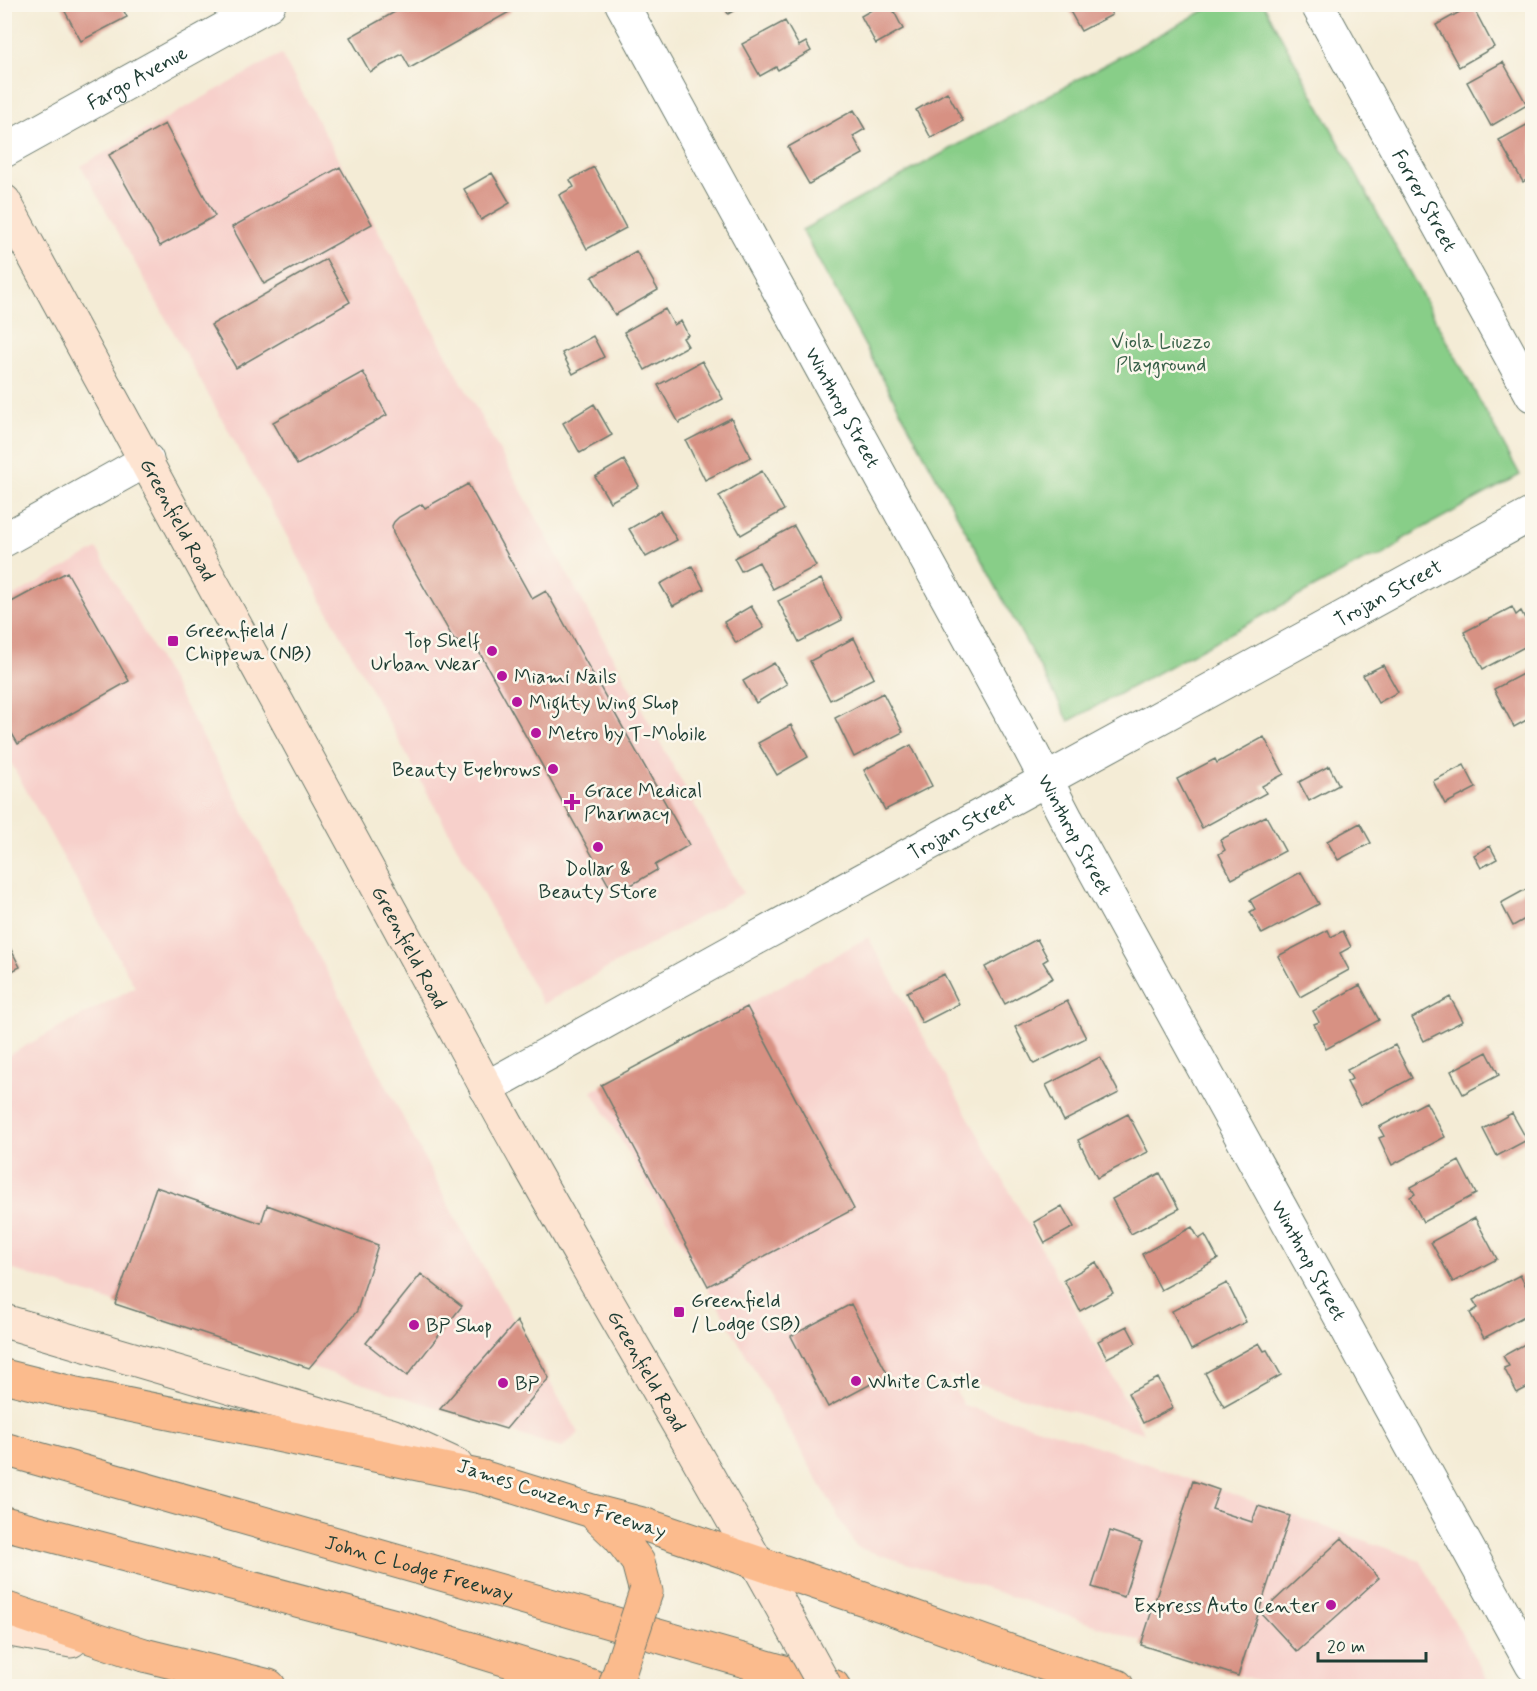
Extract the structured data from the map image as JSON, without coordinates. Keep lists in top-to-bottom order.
{
  "streets": {
    "main road": ["Greenfield Road", "James Couzens Freeway", "John C Lodge Freeway"],
    "street": [
      "Fargo Avenue",
      "Forrer Street",
      "Winthrop Street",
      "Trojan Street"
    ]
  },
  "crossings": [
    ["Winthrop Street", "Trojan Street"],
    ["Greenfield Road", "Trojan Street"],
    ["Greenfield Road", "James Couzens Freeway"]
  ],
  "parks": ["Viola Liuzzo Playground"],
  "places": {
    "transit": ["Greenfield / Chippewa (NB)", "Greenfield / Lodge (SB)"],
    "other": [
      "Top Shelf Urban Wear",
      "Miami Nails",
      "Mighty Wing Shop",
      "Metro by T-Mobile",
      "Beauty Eyebrows",
      "Dollar & Beauty Store",
      "BP Shop",
      "White Castle",
      "BP",
      "Express Auto Center"
    ],
    "health": ["Grace Medical Pharmacy"]
  },
  "scale_bar": "20 m"
}
